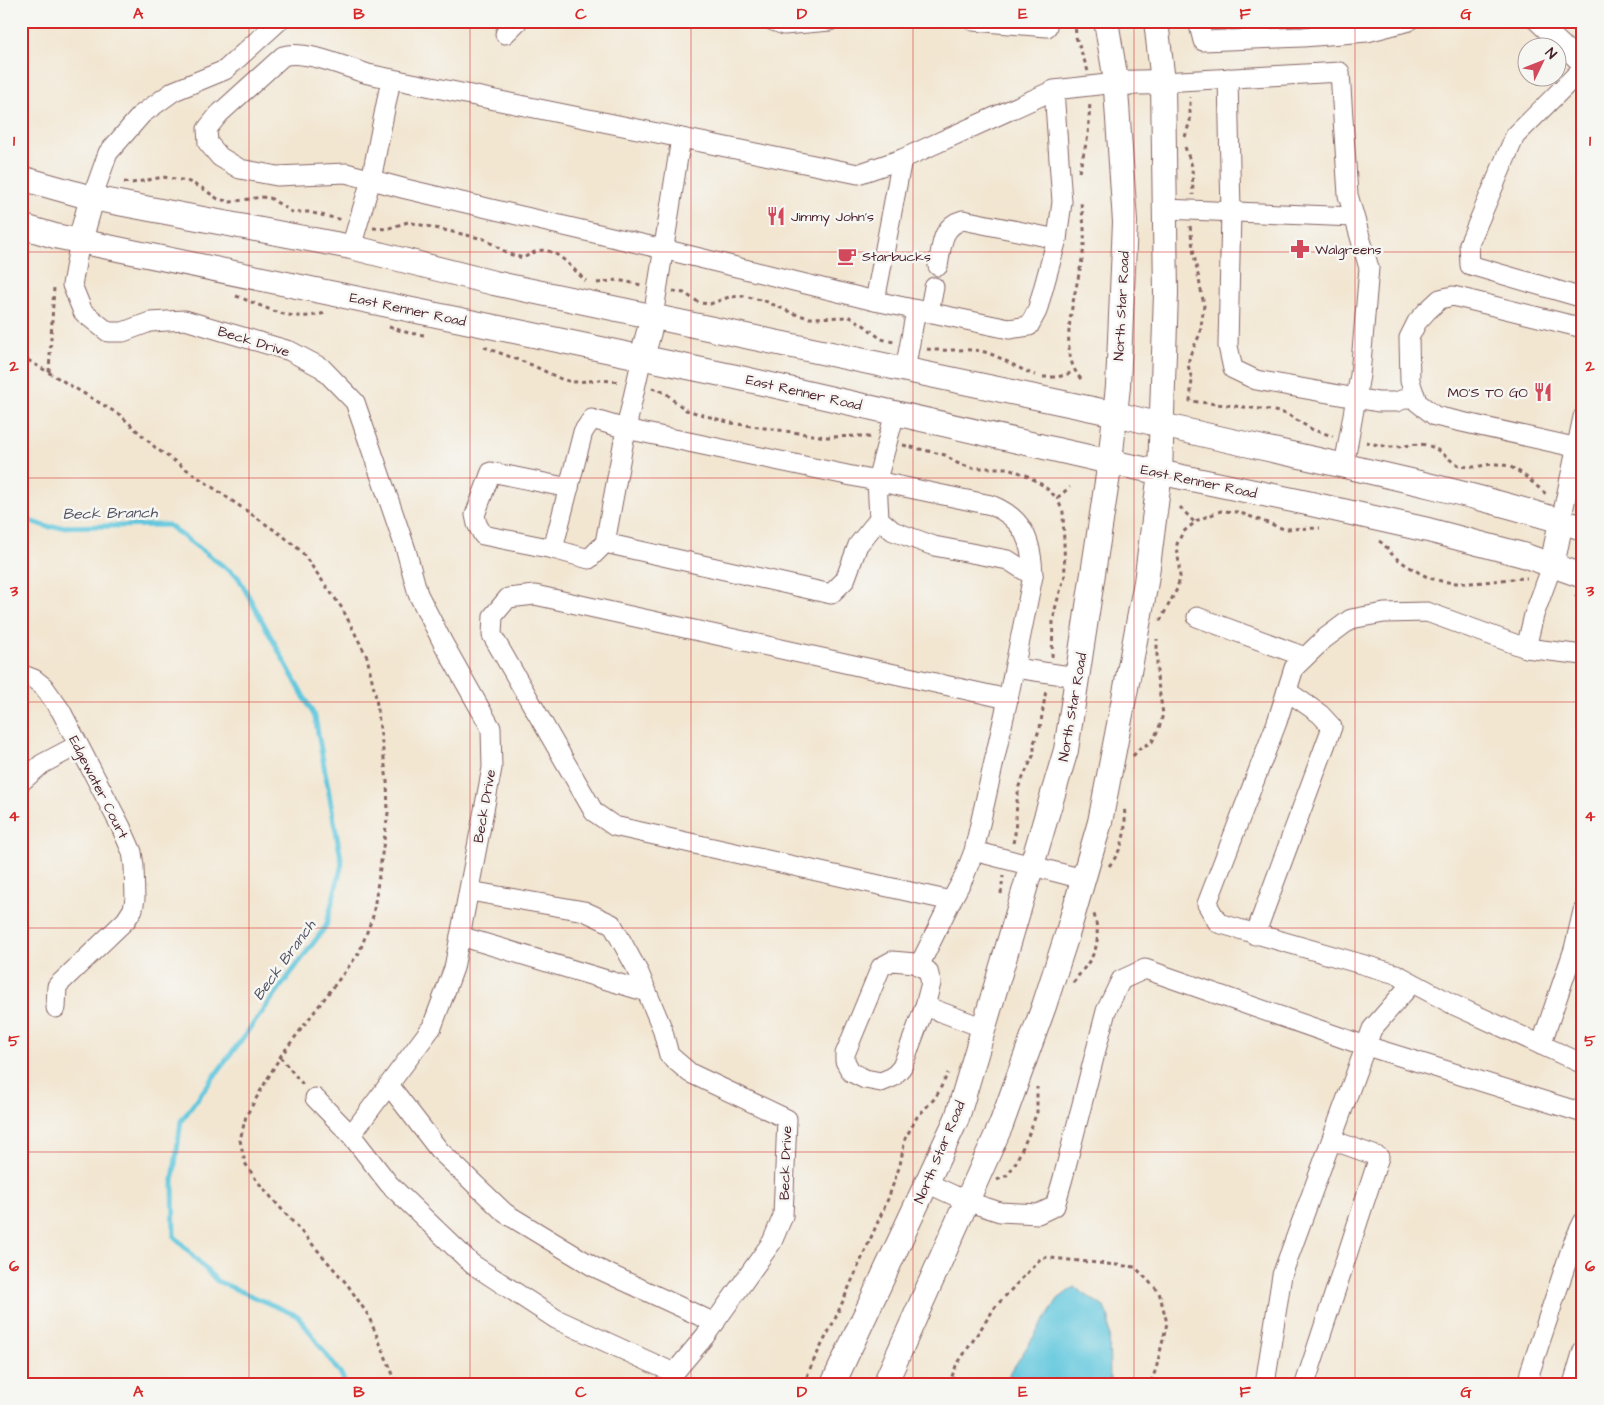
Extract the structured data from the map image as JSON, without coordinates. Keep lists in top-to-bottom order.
{
  "streets": {
    "main road": ["North Star Road", "East Renner Road"],
    "street": ["Beck Drive", "Edgewater Court"]
  },
  "crossings": [
    ["North Star Road", "East Renner Road"],
    ["East Renner Road", "Beck Drive"]
  ],
  "water": ["Beck Branch"],
  "places": {
    "restaurant": ["Jimmy John's", "MO'S TO GO"],
    "pharmacy": ["Walgreens"],
    "cafe": ["Starbucks"]
  },
  "north": "top right",
  "grid": {
    "columns": [
      "A",
      "B",
      "C",
      "D",
      "E",
      "F",
      "G"
    ],
    "rows": [
      "1",
      "2",
      "3",
      "4",
      "5",
      "6"
    ]
  }
}
